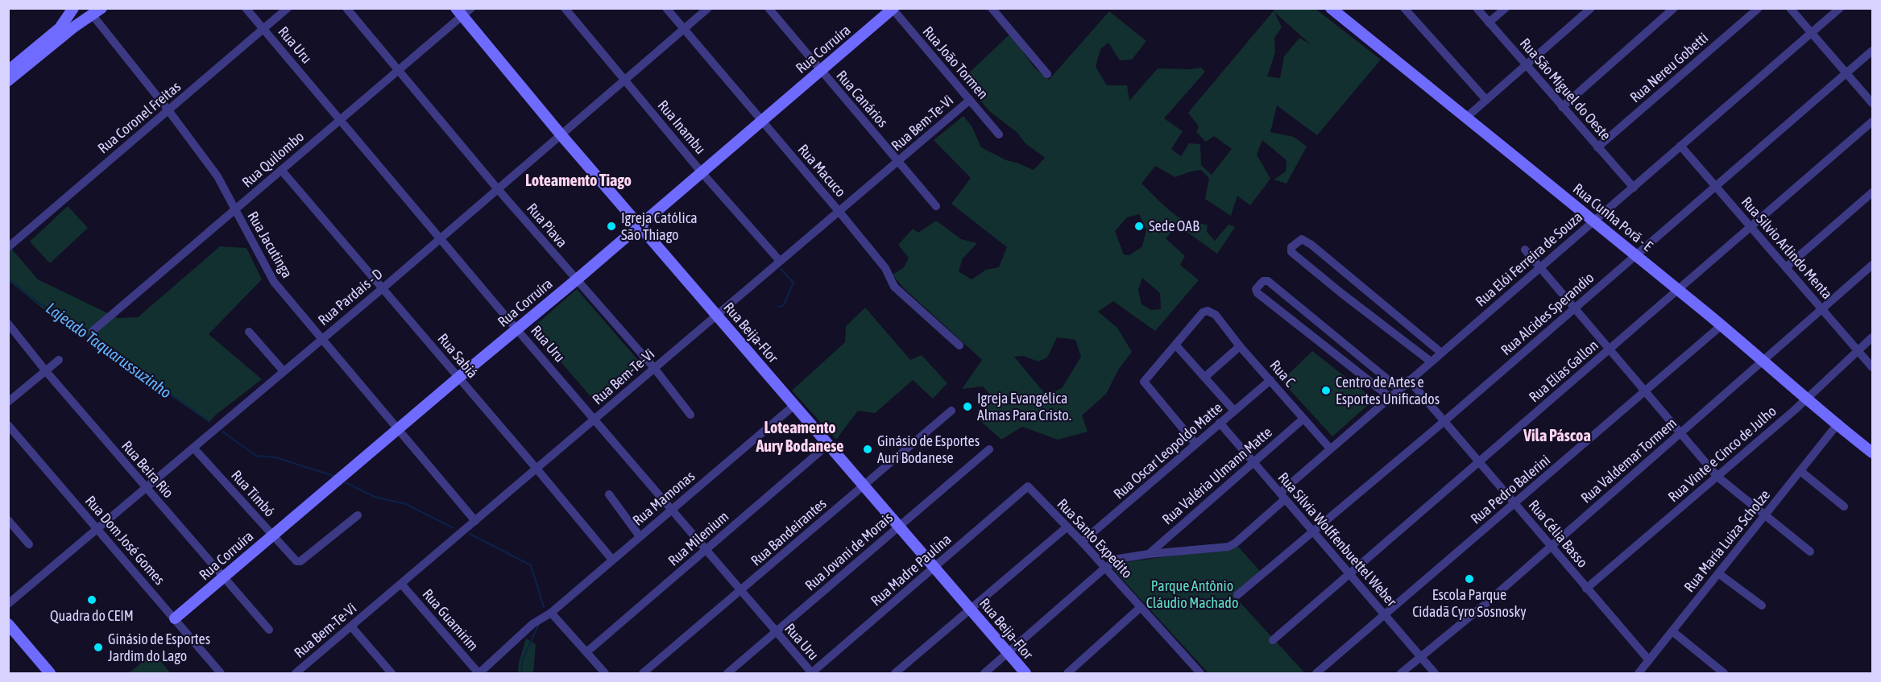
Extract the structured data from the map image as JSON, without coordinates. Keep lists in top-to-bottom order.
{
  "streets": {
    "street": [
      "Rua Uru",
      "Rua Corruíra",
      "Rua João Tormen",
      "Rua Nereu Gobetti",
      "Rua São Miguel do Oeste",
      "Rua Canários",
      "Rua Coronel Freitas",
      "Rua Bem-Te-Vi",
      "Rua Inambu",
      "Rua Quilombo",
      "Rua Macuco",
      "Rua Cunha Porã - E",
      "Rua Piava",
      "Rua Jacutinga",
      "Rua Silvio Arlindo Menta",
      "Rua Elói Ferreira de Souza",
      "Rua Pardais - D",
      "Rua Alcides Sperandio",
      "Rua Beija-Flor",
      "Rua Sabiá",
      "Rua Elias Gallon",
      "Rua C",
      "Rua Oscar Leopoldo Matte",
      "Rua Vinte e Cinco de Julho",
      "Rua Valdemar Tormem",
      "Rua Beira Rio",
      "Rua Valéria Ulmann Matte",
      "Rua Pedro Balerini",
      "Rua Timbó",
      "Rua Mamonas",
      "Rua Bandeirantes",
      "Rua Célia Basso",
      "Rua Milenium",
      "Rua Santo Expedito",
      "Rua Silvia Wolffenbuettel Weber",
      "Rua Dom José Gomes",
      "Rua Maria Luiza Scholze",
      "Rua Jovani de Morais",
      "Rua Madre Paulina",
      "Rua Guamirim"
    ]
  },
  "crossings": [
    ["Rua Uru", "Rua Corruíra"],
    ["Rua Uru", "Rua Coronel Freitas"],
    ["Rua Uru", "Rua Bem-Te-Vi"],
    ["Rua Uru", "Rua Quilombo"],
    ["Rua Uru", "Rua Pardais - D"],
    ["Rua Uru", "Rua Mamonas"],
    ["Rua Uru", "Rua Bandeirantes"],
    ["Rua Uru", "Rua Milenium"],
    ["Rua Uru", "Rua Jovani de Morais"],
    ["Rua Uru", "Rua Madre Paulina"],
    ["Rua Corruíra", "Rua João Tormen"],
    ["Rua Corruíra", "Rua Canários"],
    ["Rua Corruíra", "Rua Inambu"],
    ["Rua Corruíra", "Rua Macuco"],
    ["Rua Corruíra", "Rua Piava"],
    ["Rua Corruíra", "Rua Jacutinga"],
    ["Rua Corruíra", "Rua Beija-Flor"],
    ["Rua Corruíra", "Rua Sabiá"],
    ["Rua Corruíra", "Rua Beira Rio"],
    ["Rua Corruíra", "Rua Timbó"],
    ["Rua Corruíra", "Rua Dom José Gomes"],
    ["Rua João Tormen", "Rua Bem-Te-Vi"],
    ["Rua Nereu Gobetti", "Rua São Miguel do Oeste"],
    ["Rua São Miguel do Oeste", "Rua Elói Ferreira de Souza"],
    ["Rua Canários", "Rua Bem-Te-Vi"],
    ["Rua Coronel Freitas", "Rua Jacutinga"],
    ["Rua Bem-Te-Vi", "Rua Inambu"],
    ["Rua Bem-Te-Vi", "Rua Macuco"],
    ["Rua Bem-Te-Vi", "Rua Piava"],
    ["Rua Bem-Te-Vi", "Rua Jacutinga"],
    ["Rua Bem-Te-Vi", "Rua Beija-Flor"],
    ["Rua Bem-Te-Vi", "Rua Sabiá"],
    ["Rua Bem-Te-Vi", "Rua Guamirim"],
    ["Rua Inambu", "Rua Pardais - D"],
    ["Rua Quilombo", "Rua Piava"],
    ["Rua Quilombo", "Rua Jacutinga"],
    ["Rua Quilombo", "Rua Beija-Flor"],
    ["Rua Quilombo", "Rua Sabiá"],
    ["Rua Macuco", "Rua Pardais - D"],
    ["Rua Cunha Porã - E", "Rua Elói Ferreira de Souza"],
    ["Rua Cunha Porã - E", "Rua Alcides Sperandio"],
    ["Rua Cunha Porã - E", "Rua Elias Gallon"],
    ["Rua Cunha Porã - E", "Rua Vinte e Cinco de Julho"],
    ["Rua Cunha Porã - E", "Rua Valdemar Tormem"],
    ["Rua Cunha Porã - E", "Rua Pedro Balerini"],
    ["Rua Cunha Porã - E", "Rua Maria Luiza Scholze"],
    ["Rua Piava", "Rua Pardais - D"],
    ["Rua Jacutinga", "Rua Pardais - D"],
    ["Rua Silvio Arlindo Menta", "Rua Elói Ferreira de Souza"],
    ["Rua Silvio Arlindo Menta", "Rua Alcides Sperandio"],
    ["Rua Silvio Arlindo Menta", "Rua Elias Gallon"],
    ["Rua Silvio Arlindo Menta", "Rua Vinte e Cinco de Julho"],
    ["Rua Silvio Arlindo Menta", "Rua Valdemar Tormem"],
    ["Rua Elói Ferreira de Souza", "Rua Beija-Flor"],
    ["Rua Elói Ferreira de Souza", "Rua C"],
    ["Rua Elói Ferreira de Souza", "Rua Valéria Ulmann Matte"],
    ["Rua Elói Ferreira de Souza", "Rua Célia Basso"],
    ["Rua Elói Ferreira de Souza", "Rua Santo Expedito"],
    ["Rua Elói Ferreira de Souza", "Rua Silvia Wolffenbuettel Weber"],
    ["Rua Pardais - D", "Rua Beija-Flor"],
    ["Rua Pardais - D", "Rua Sabiá"],
    ["Rua Pardais - D", "Rua Beira Rio"],
    ["Rua Pardais - D", "Rua Timbó"],
    ["Rua Pardais - D", "Rua Dom José Gomes"],
    ["Rua Alcides Sperandio", "Rua Célia Basso"],
    ["Rua Alcides Sperandio", "Rua Silvia Wolffenbuettel Weber"],
    ["Rua Beija-Flor", "Rua Mamonas"],
    ["Rua Beija-Flor", "Rua Bandeirantes"],
    ["Rua Beija-Flor", "Rua Milenium"],
    ["Rua Beija-Flor", "Rua Jovani de Morais"],
    ["Rua Beija-Flor", "Rua Madre Paulina"],
    ["Rua Sabiá", "Rua Mamonas"],
    ["Rua Elias Gallon", "Rua Célia Basso"],
    ["Rua Elias Gallon", "Rua Silvia Wolffenbuettel Weber"],
    ["Rua C", "Rua Oscar Leopoldo Matte"],
    ["Rua C", "Rua Valéria Ulmann Matte"],
    ["Rua Oscar Leopoldo Matte", "Rua Santo Expedito"],
    ["Rua Oscar Leopoldo Matte", "Rua Silvia Wolffenbuettel Weber"],
    ["Rua Vinte e Cinco de Julho", "Rua Célia Basso"],
    ["Rua Valdemar Tormem", "Rua Célia Basso"],
    ["Rua Valdemar Tormem", "Rua Silvia Wolffenbuettel Weber"],
    ["Rua Valéria Ulmann Matte", "Rua Silvia Wolffenbuettel Weber"],
    ["Rua Pedro Balerini", "Rua Célia Basso"],
    ["Rua Pedro Balerini", "Rua Silvia Wolffenbuettel Weber"],
    ["Rua Mamonas", "Rua Guamirim"],
    ["Rua Célia Basso", "Rua Maria Luiza Scholze"],
    ["Rua Santo Expedito", "Rua Madre Paulina"]
  ],
  "districts": ["Loteamento Tiago", "Loteamento Aury Bodanese", "Vila Páscoa"],
  "water": ["Lajeado Taquarussuzinho"],
  "parks": ["Parque Antônio Cláudio Machado"],
  "places": [
    "Igreja Católica São Thiago",
    "Sede OAB",
    "Centro de Artes e Esportes Unificados",
    "Igreja Evangélica Almas Para Cristo.",
    "Ginásio de Esportes Auri Bodanese",
    "Escola Parque Cidadã Cyro Sosnosky",
    "Quadra do CEIM",
    "Ginásio de Esportes Jardim do Lago"
  ]
}
